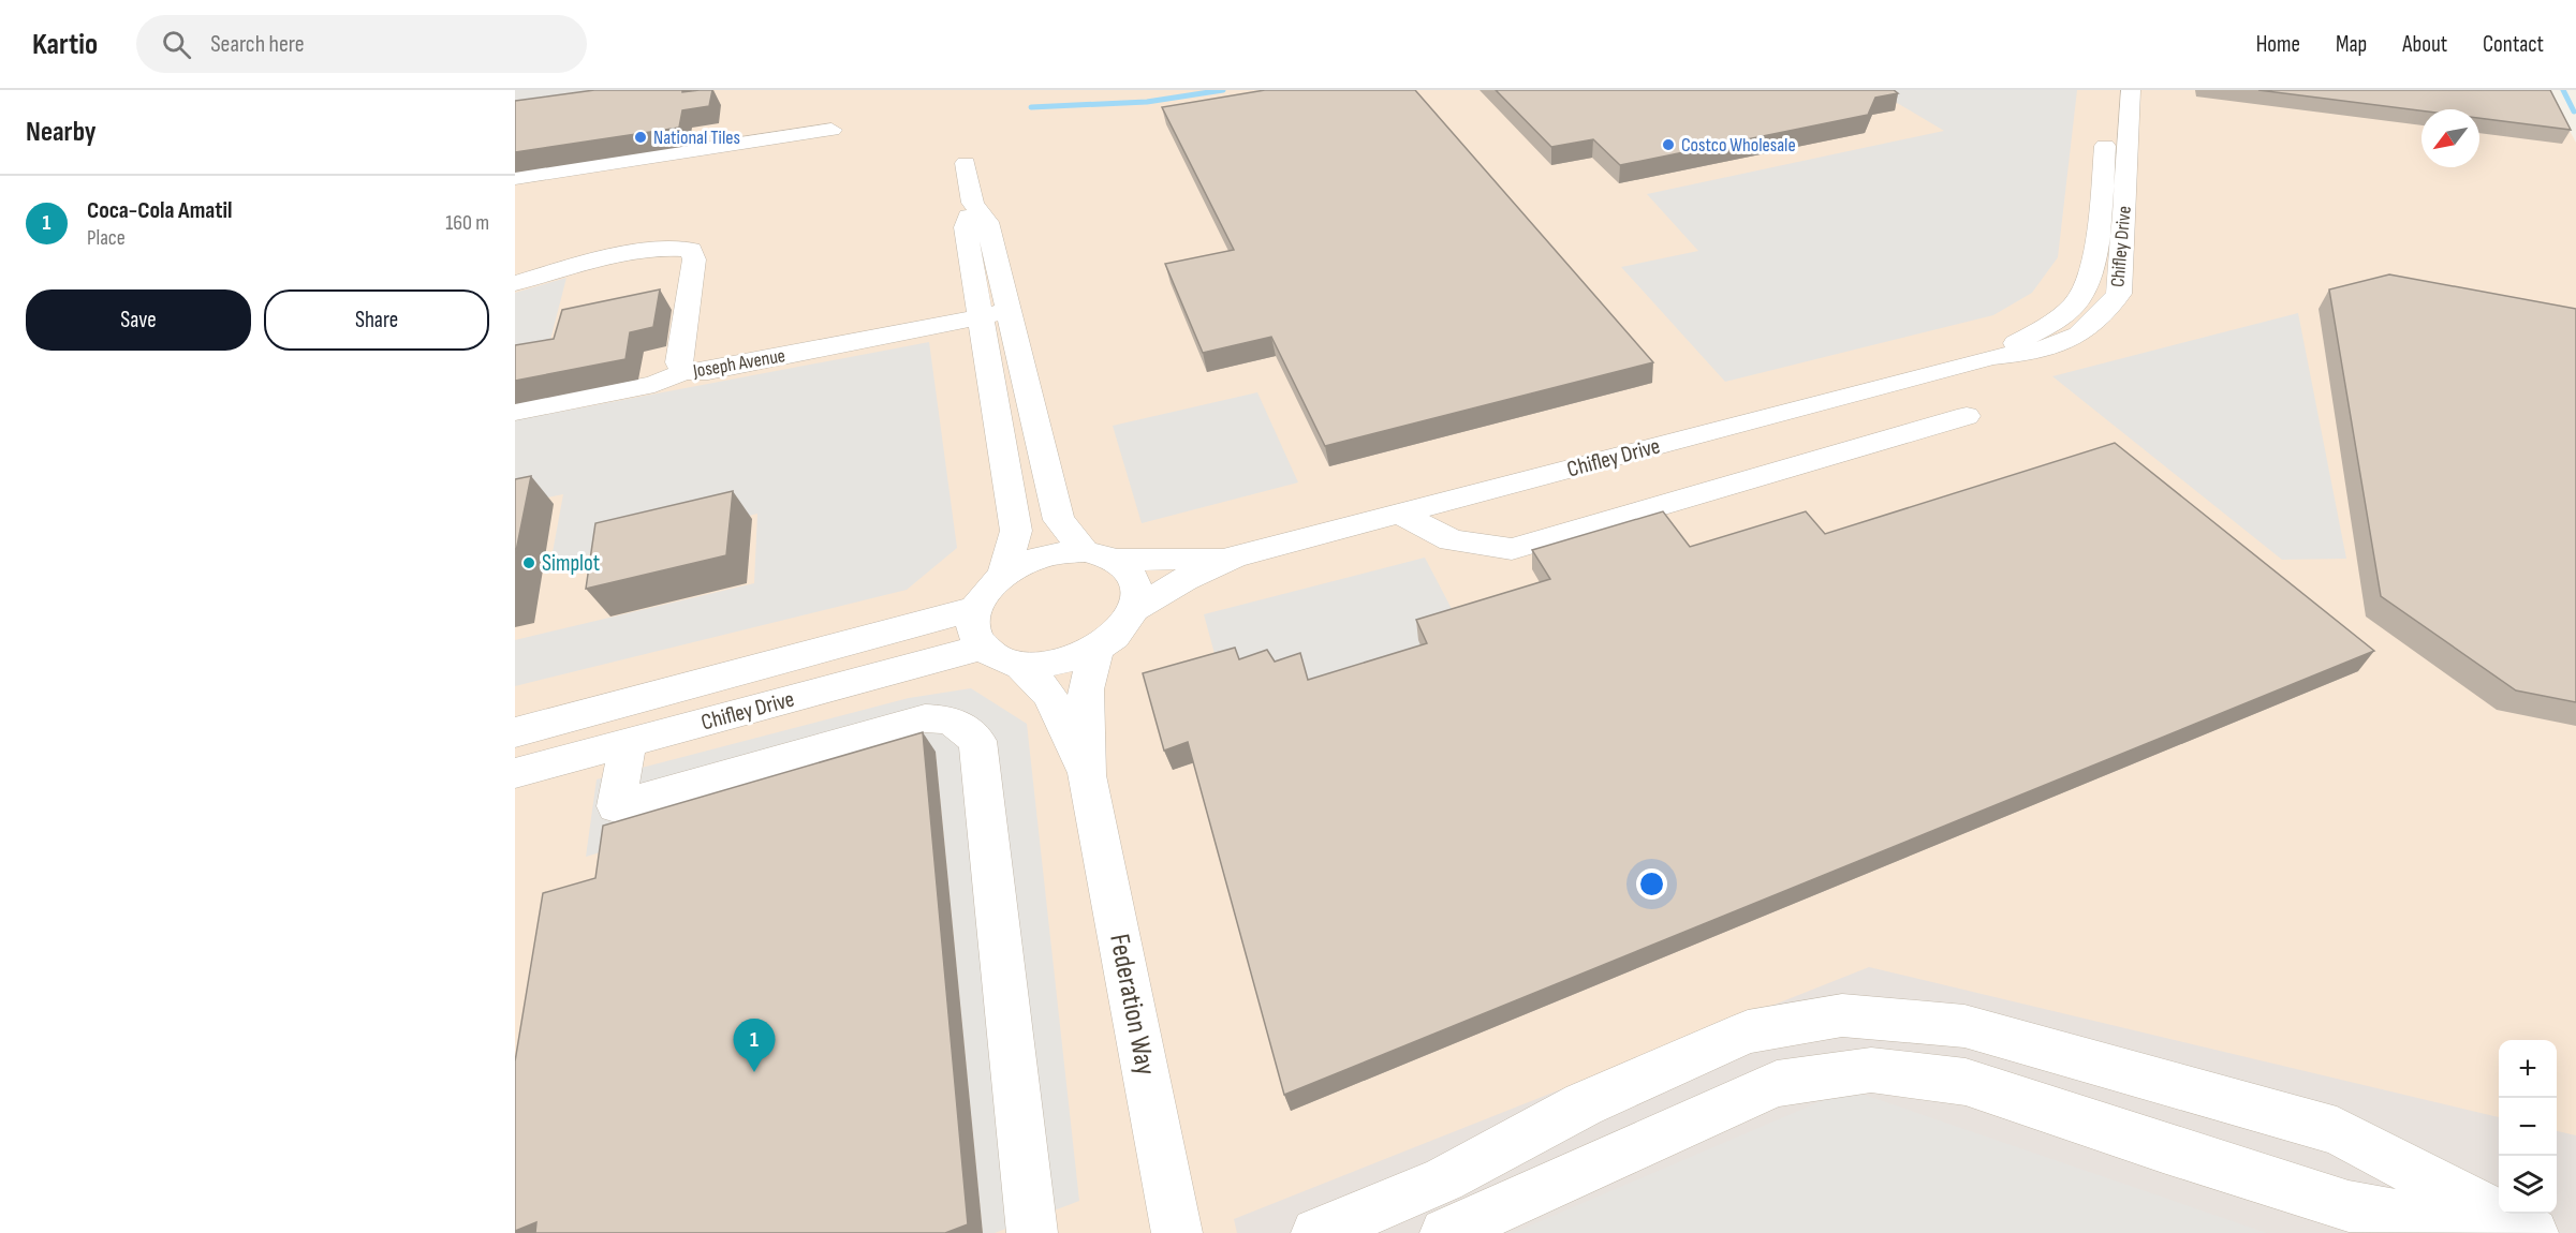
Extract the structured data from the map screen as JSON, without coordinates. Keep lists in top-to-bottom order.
{
  "streets": {
    "street": ["Chifley Drive", "Joseph Avenue", "Federation Way"]
  },
  "crossings": [
    ["Chifley Drive", "Federation Way"]
  ],
  "places": ["National Tiles", "Costco Wholesale", "Simplot"],
  "north": "bottom left",
  "page": {
    "header": "Kartio",
    "search": "Search here",
    "nav": [
      "Home",
      "Map",
      "About",
      "Contact"
    ],
    "heading": "Nearby",
    "list": [
      {
        "mark": "1",
        "name": "Coca-Cola Amatil",
        "note": "Place",
        "value": "160 m"
      }
    ],
    "buttons": ["Save", "Share"],
    "pins": "1",
    "map_buttons": ["+", "−"]
  }
}
